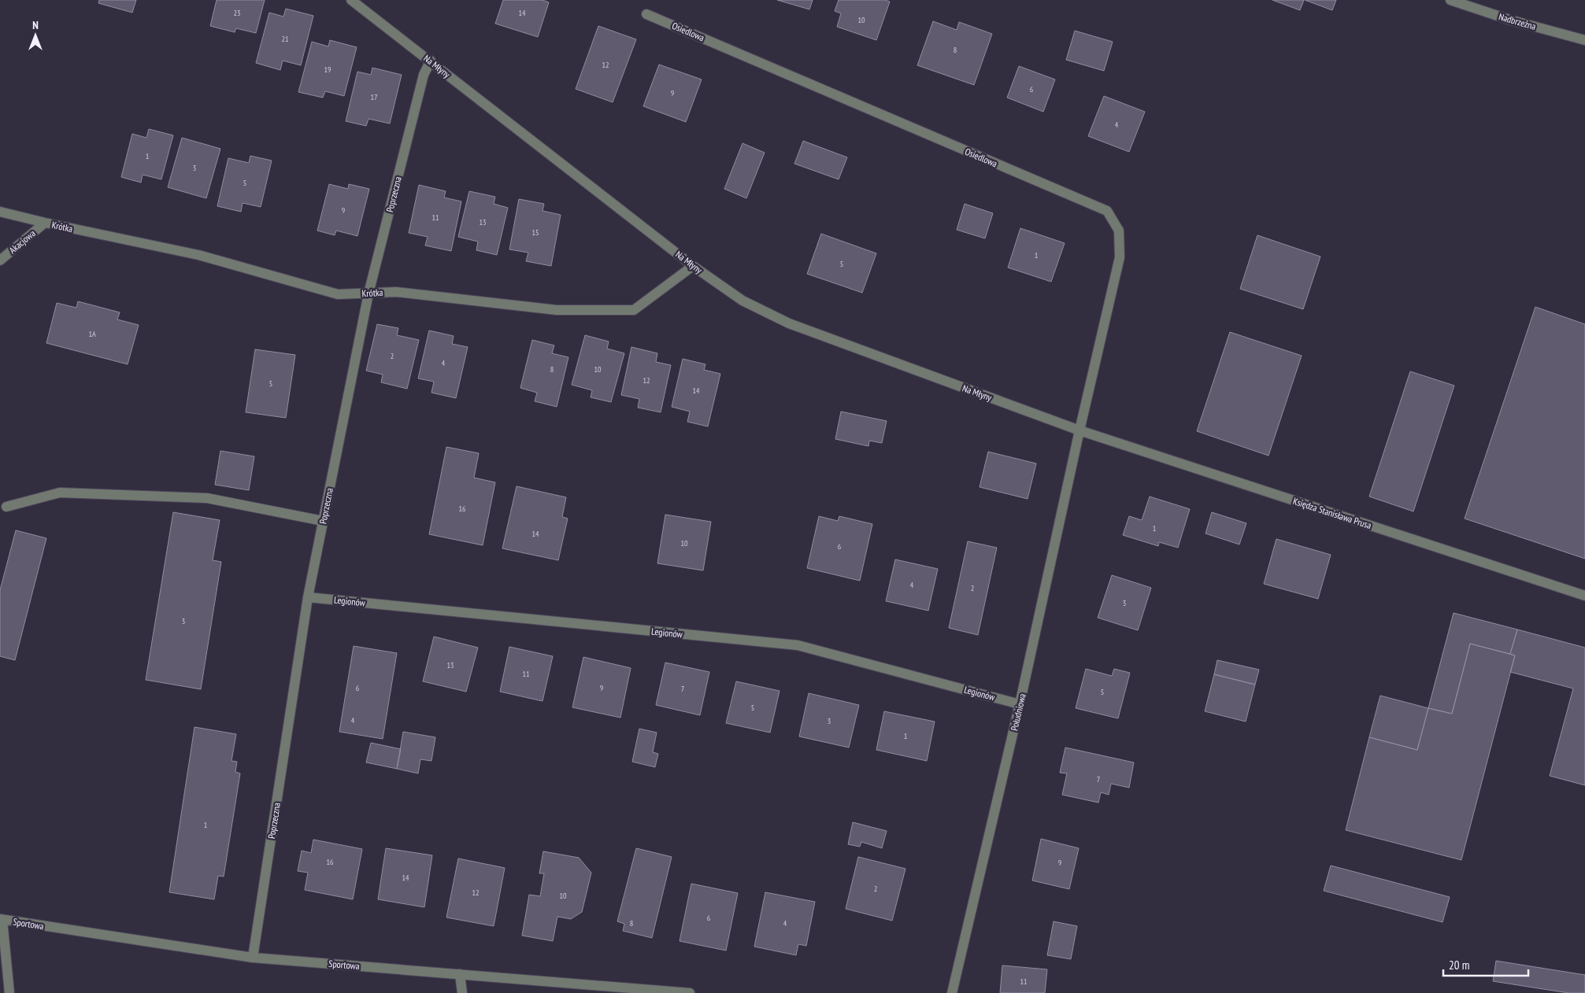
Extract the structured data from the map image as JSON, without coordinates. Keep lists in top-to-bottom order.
{
  "streets": {
    "street": [
      "Nadbrzeżna",
      "Osiedlowa",
      "Na Młyny",
      "Poprzeczna",
      "Krótka",
      "Akacjowa",
      "Księdza Stanisława Prusa",
      "Legionów",
      "Południowa",
      "Sportowa"
    ]
  },
  "crossings": [
    ["Osiedlowa", "Na Młyny"],
    ["Osiedlowa", "Księdza Stanisława Prusa"],
    ["Osiedlowa", "Południowa"],
    ["Na Młyny", "Poprzeczna"],
    ["Na Młyny", "Krótka"],
    ["Na Młyny", "Księdza Stanisława Prusa"],
    ["Na Młyny", "Południowa"],
    ["Poprzeczna", "Krótka"],
    ["Poprzeczna", "Legionów"],
    ["Poprzeczna", "Sportowa"],
    ["Krótka", "Akacjowa"],
    ["Księdza Stanisława Prusa", "Południowa"],
    ["Legionów", "Południowa"]
  ],
  "house_numbers": [
    "23",
    "14",
    "10",
    "21",
    "8",
    "12",
    "19",
    "6",
    "9",
    "17",
    "4",
    "1",
    "3",
    "5",
    "9",
    "11",
    "13",
    "15",
    "1",
    "5",
    "1A",
    "2",
    "4",
    "8",
    "10",
    "12",
    "5",
    "14",
    "16",
    "1",
    "14",
    "10",
    "6",
    "4",
    "2",
    "3",
    "3",
    "13",
    "11",
    "6",
    "9",
    "7",
    "5",
    "5",
    "4",
    "3",
    "1",
    "7",
    "1",
    "16",
    "9",
    "14",
    "2",
    "12",
    "10",
    "6",
    "8",
    "4",
    "11"
  ],
  "scale_bar": "20 m",
  "north": "top"
}
